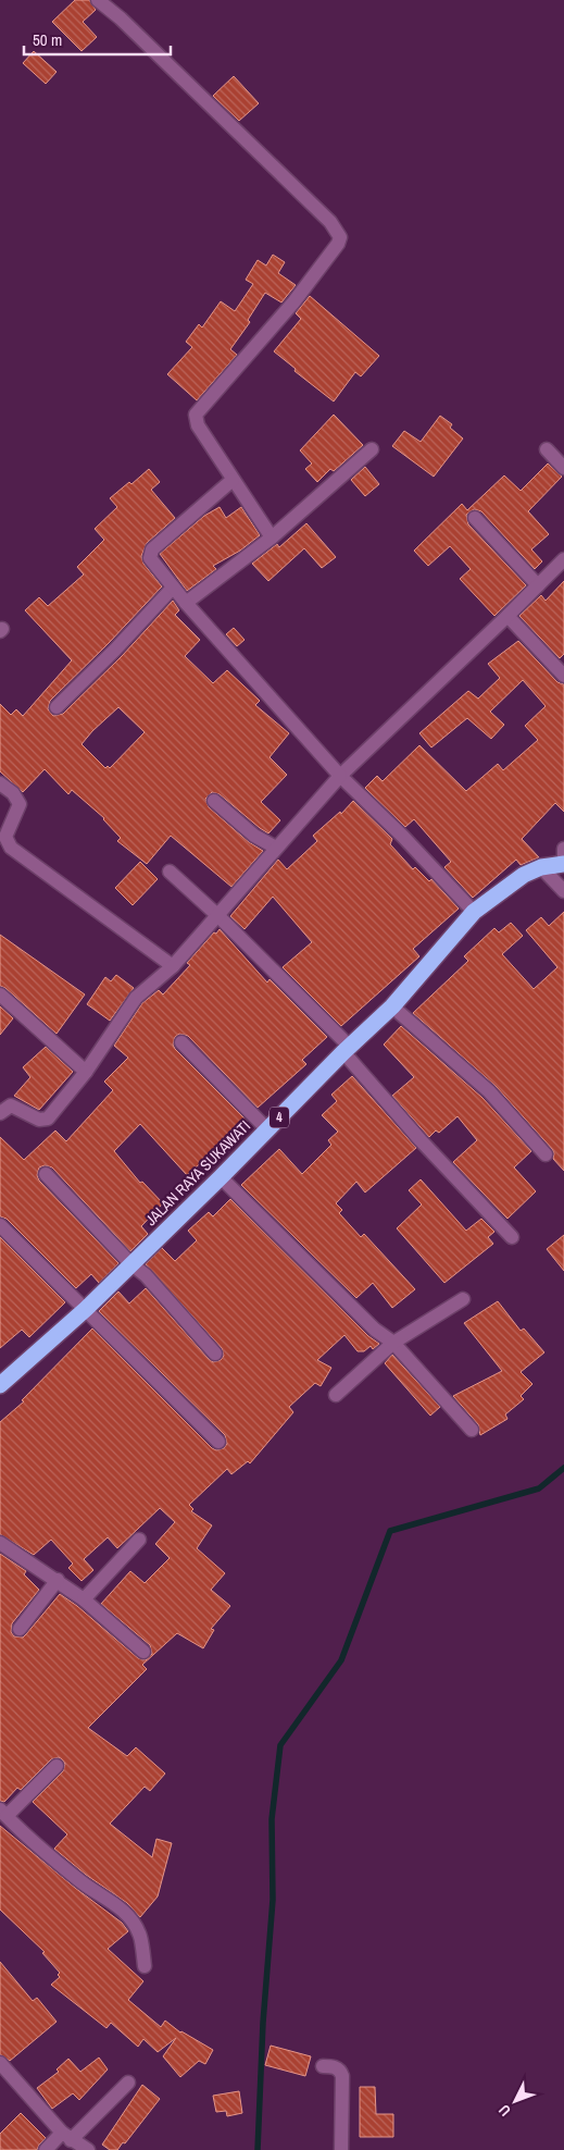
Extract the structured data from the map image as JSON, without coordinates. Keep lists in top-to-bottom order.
{
  "streets": {
    "highway": ["4", "JALAN RAYA SUKAWATI"]
  },
  "scale_bar": "50 m",
  "north": "bottom left"
}
